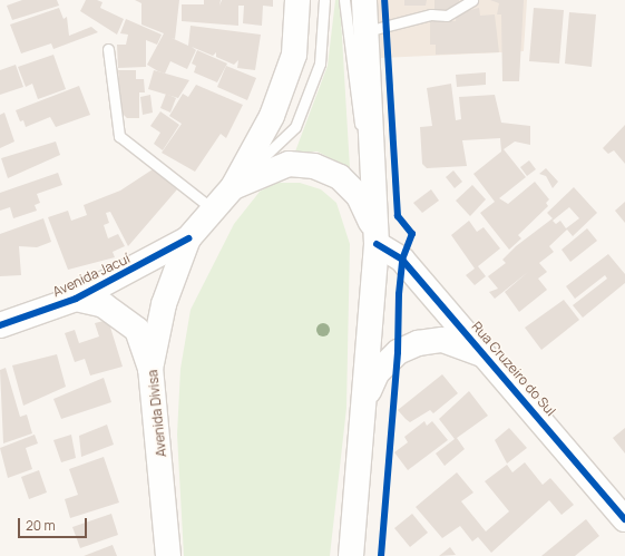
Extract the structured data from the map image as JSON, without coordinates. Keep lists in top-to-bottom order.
{
  "streets": {
    "main road": ["Avenida Jacuí", "Rua Cruzeiro do Sul", "Avenida Divisa"]
  },
  "crossings": [
    ["Avenida Jacuí", "Avenida Divisa"]
  ],
  "scale_bar": "20 m"
}
